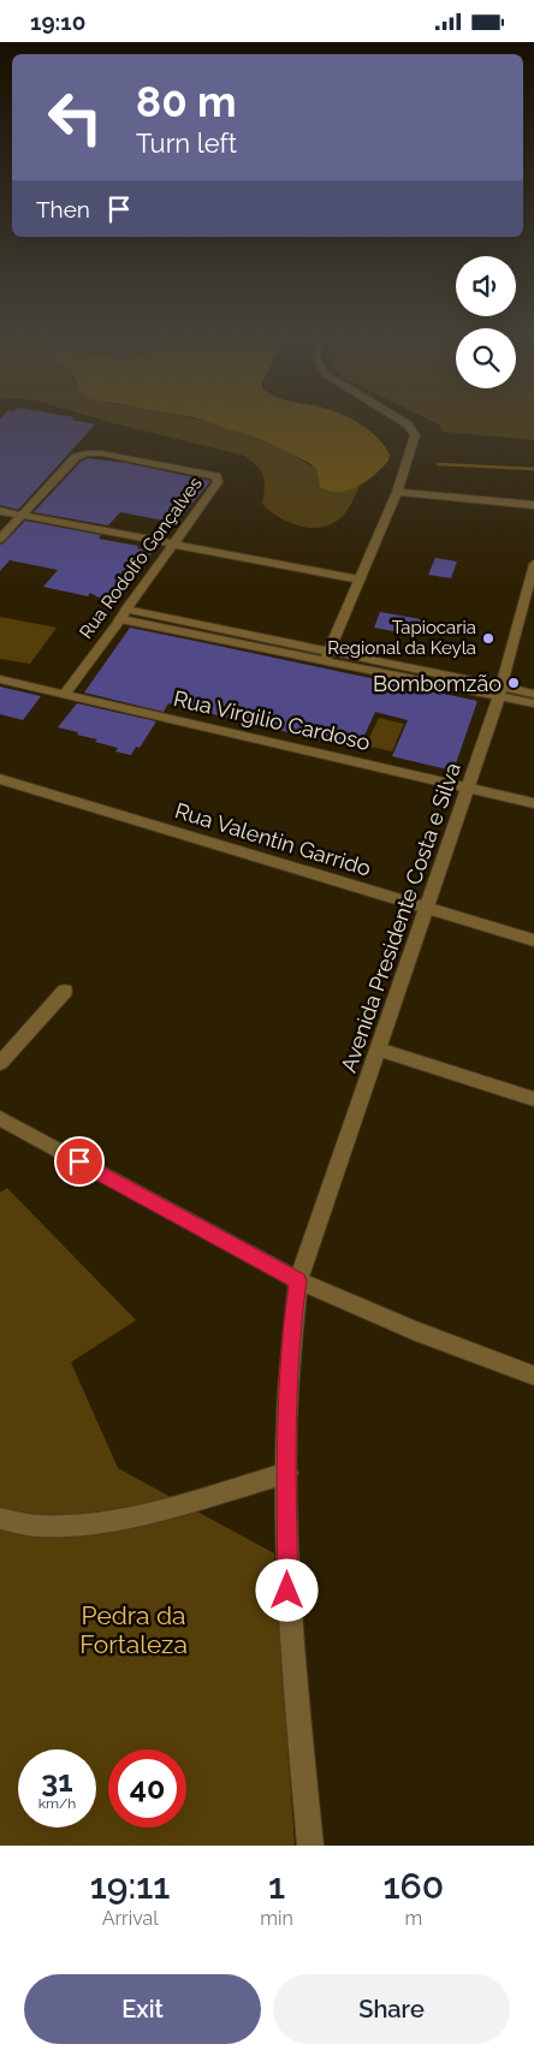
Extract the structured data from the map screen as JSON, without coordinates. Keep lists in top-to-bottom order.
{
  "streets": {
    "street": [
      "Rua Rodolfo Gonçalves",
      "Rua Virgilio Cardoso",
      "Rua Valentin Garrido",
      "Avenida Presidente Costa e Silva"
    ]
  },
  "crossings": [
    ["Rua Rodolfo Gonçalves", "Rua Virgilio Cardoso"],
    ["Rua Virgilio Cardoso", "Avenida Presidente Costa e Silva"],
    ["Rua Valentin Garrido", "Avenida Presidente Costa e Silva"]
  ],
  "parks": ["Pedra da Fortaleza"],
  "places": ["Tapiocaria Regional da Keyla", "Bombomzão"],
  "page": {
    "status": "19:10",
    "turn": ["80 m", "Turn left"],
    "then": "Then",
    "speed": "31 km/h",
    "limit": "40",
    "eta": [
      "19:11",
      "Arrival",
      "1",
      "min",
      "160",
      "m"
    ],
    "buttons": ["Exit", "Share"]
  }
}
